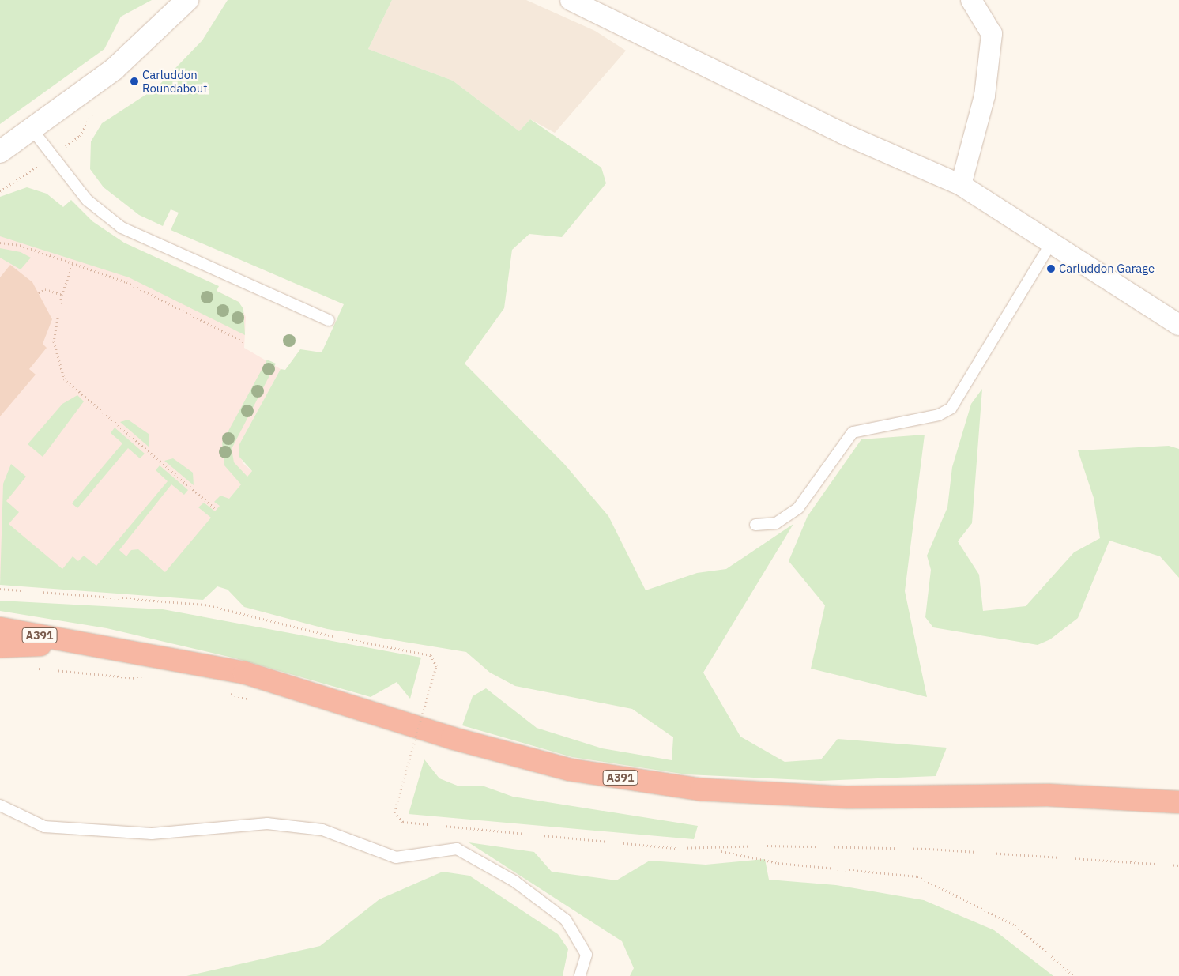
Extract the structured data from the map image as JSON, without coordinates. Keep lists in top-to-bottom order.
{
  "streets": {
    "highway": ["A391"]
  },
  "places": ["Carluddon Roundabout", "Carluddon Garage"]
}
